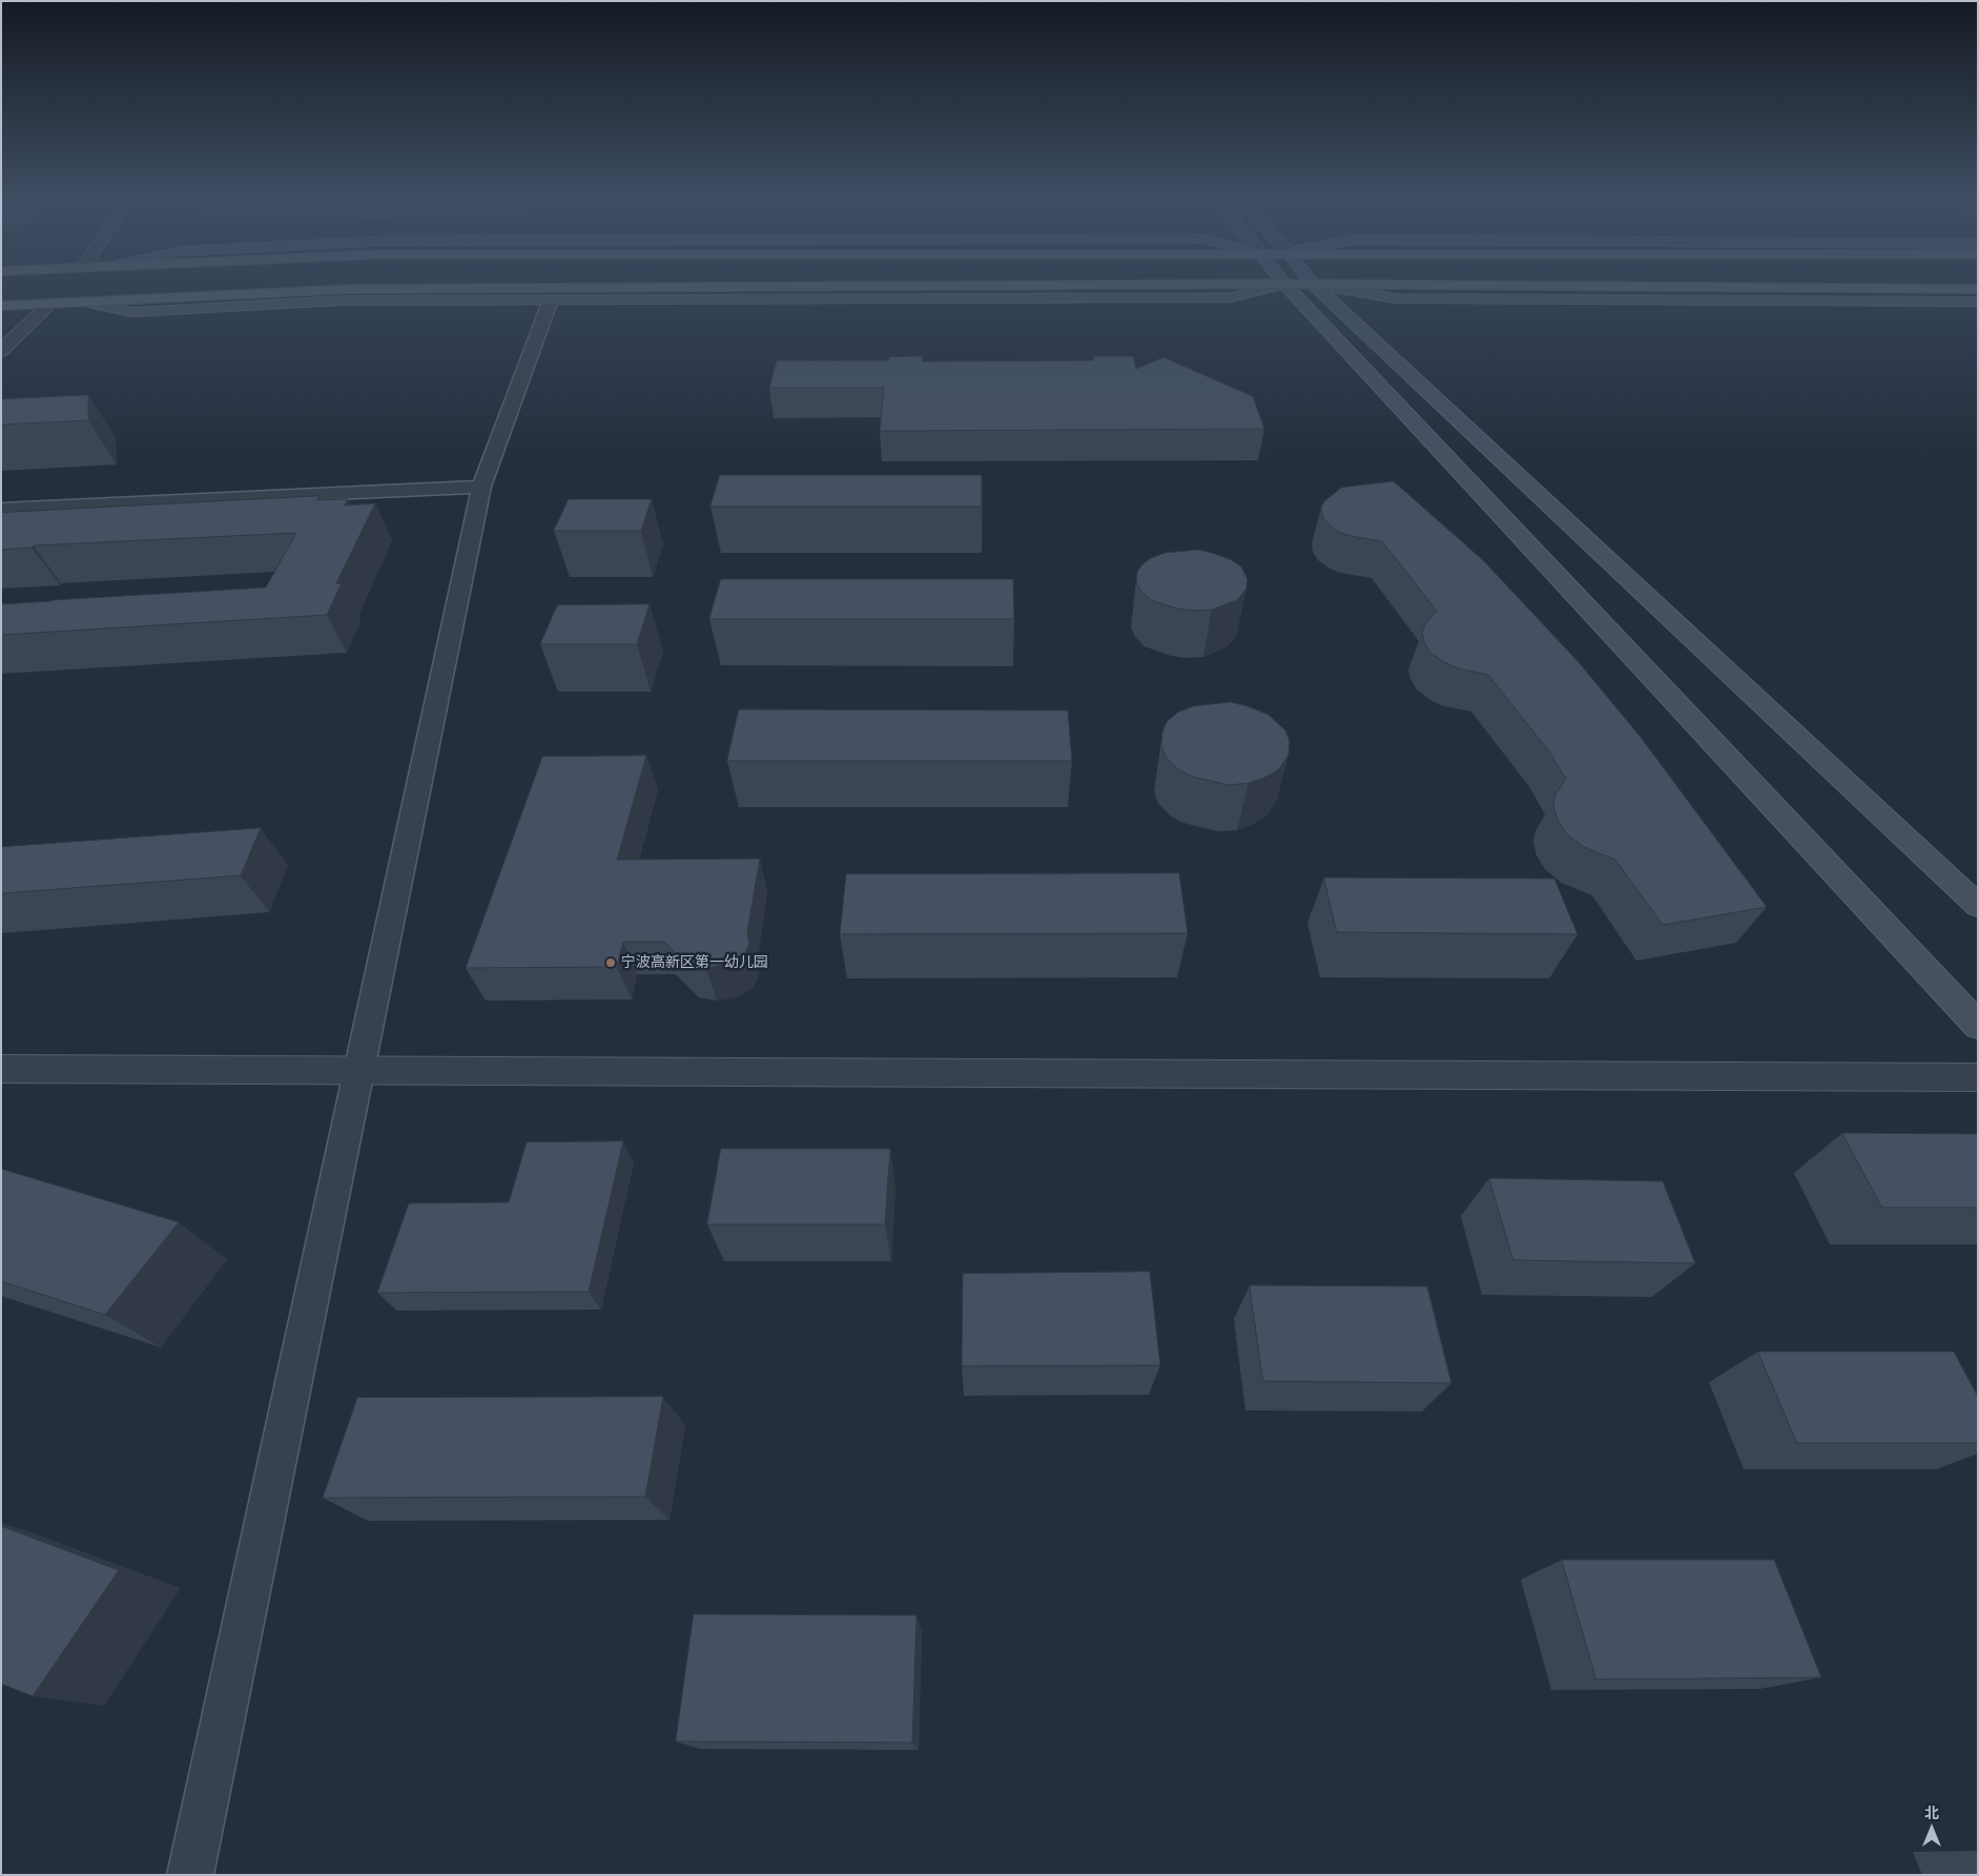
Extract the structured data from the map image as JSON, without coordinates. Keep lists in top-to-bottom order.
{
  "places": ["宁波高新区第一幼儿园"],
  "north": "top"
}
